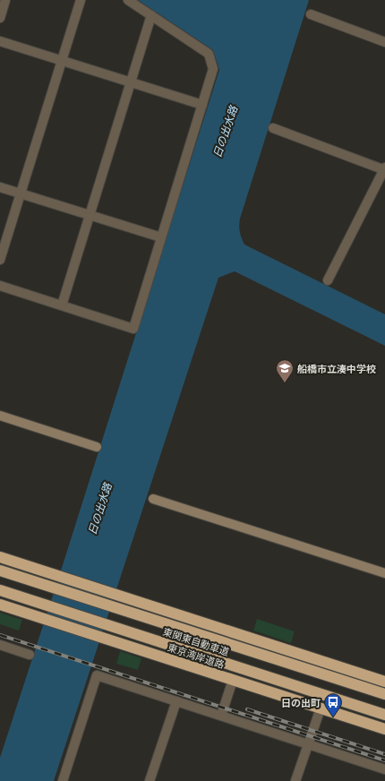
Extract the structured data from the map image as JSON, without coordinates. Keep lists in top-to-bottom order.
{
  "streets": {
    "highway": ["東関東自動車道", "東京湾岸道路"]
  },
  "water": ["日の出水路"],
  "places": {
    "school or university": ["船橋市立湊中学校"],
    "bus stop": ["日の出町"]
  }
}
